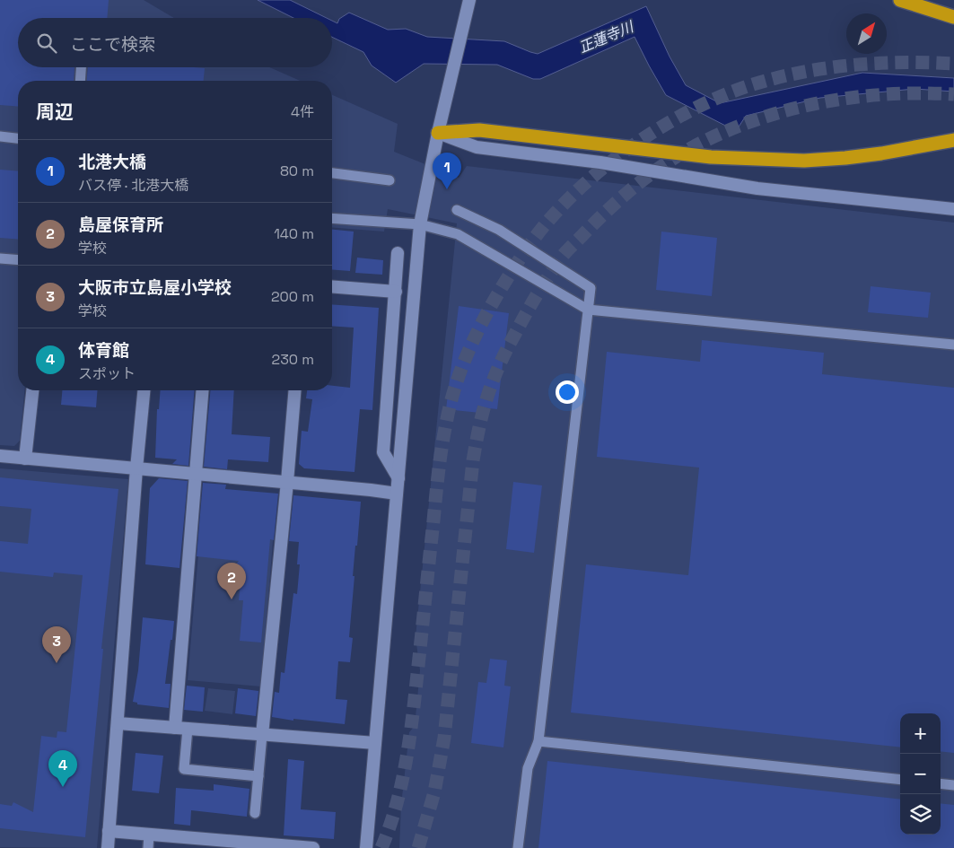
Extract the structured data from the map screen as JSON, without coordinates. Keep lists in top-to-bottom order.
{
  "water": ["正蓮寺川"],
  "north": "top right",
  "page": {
    "search": "ここで検索",
    "heading": ["周辺", "4件"],
    "list": [
      {
        "mark": "1",
        "name": "北港大橋",
        "note": "バス停 · 北港大橋",
        "value": "80 m"
      },
      {
        "mark": "2",
        "name": "島屋保育所",
        "note": "学校",
        "value": "140 m"
      },
      {
        "mark": "3",
        "name": "大阪市立島屋小学校",
        "note": "学校",
        "value": "200 m"
      },
      {
        "mark": "4",
        "name": "体育館",
        "note": "スポット",
        "value": "230 m"
      }
    ],
    "pins": [
      "1",
      "2",
      "3",
      "4"
    ],
    "map_buttons": ["+", "−"]
  }
}
